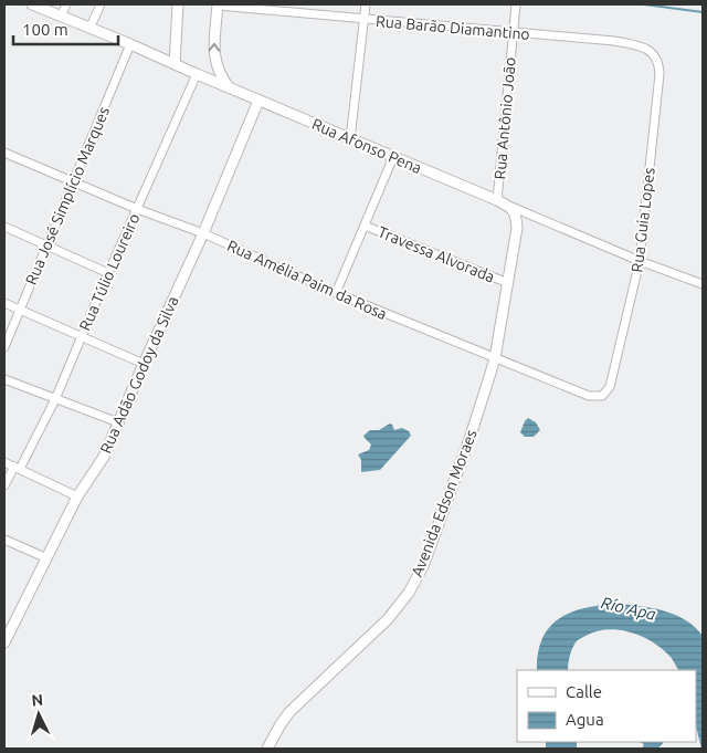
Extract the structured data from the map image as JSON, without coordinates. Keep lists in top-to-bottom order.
{
  "streets": {
    "street": [
      "Rua Barão Diamantino",
      "Rua Antônio João",
      "Rua Afonso Pena",
      "Rua José Simplício Marques",
      "Rua Guia Lopes",
      "Travessa Alvorada",
      "Rua Túlio Loureiro",
      "Rua Amélia Paim da Rosa",
      "Rua Adão Godoy da Silva",
      "Avenida Edson Moraes"
    ]
  },
  "crossings": [
    ["Rua Barão Diamantino", "Rua Antônio João"],
    ["Rua Barão Diamantino", "Rua Guia Lopes"],
    ["Rua Antônio João", "Rua Afonso Pena"],
    ["Rua Afonso Pena", "Rua José Simplício Marques"],
    ["Rua Afonso Pena", "Rua Guia Lopes"],
    ["Rua Afonso Pena", "Rua Túlio Loureiro"],
    ["Rua Afonso Pena", "Rua Adão Godoy da Silva"],
    ["Rua Afonso Pena", "Avenida Edson Moraes"],
    ["Rua José Simplício Marques", "Rua Amélia Paim da Rosa"],
    ["Rua Guia Lopes", "Rua Amélia Paim da Rosa"],
    ["Travessa Alvorada", "Avenida Edson Moraes"],
    ["Rua Túlio Loureiro", "Rua Amélia Paim da Rosa"],
    ["Rua Amélia Paim da Rosa", "Rua Adão Godoy da Silva"],
    ["Rua Amélia Paim da Rosa", "Avenida Edson Moraes"]
  ],
  "water": ["Río Apa"],
  "legend": ["Calle", "Agua"],
  "scale_bar": "100 m",
  "north": "top"
}
